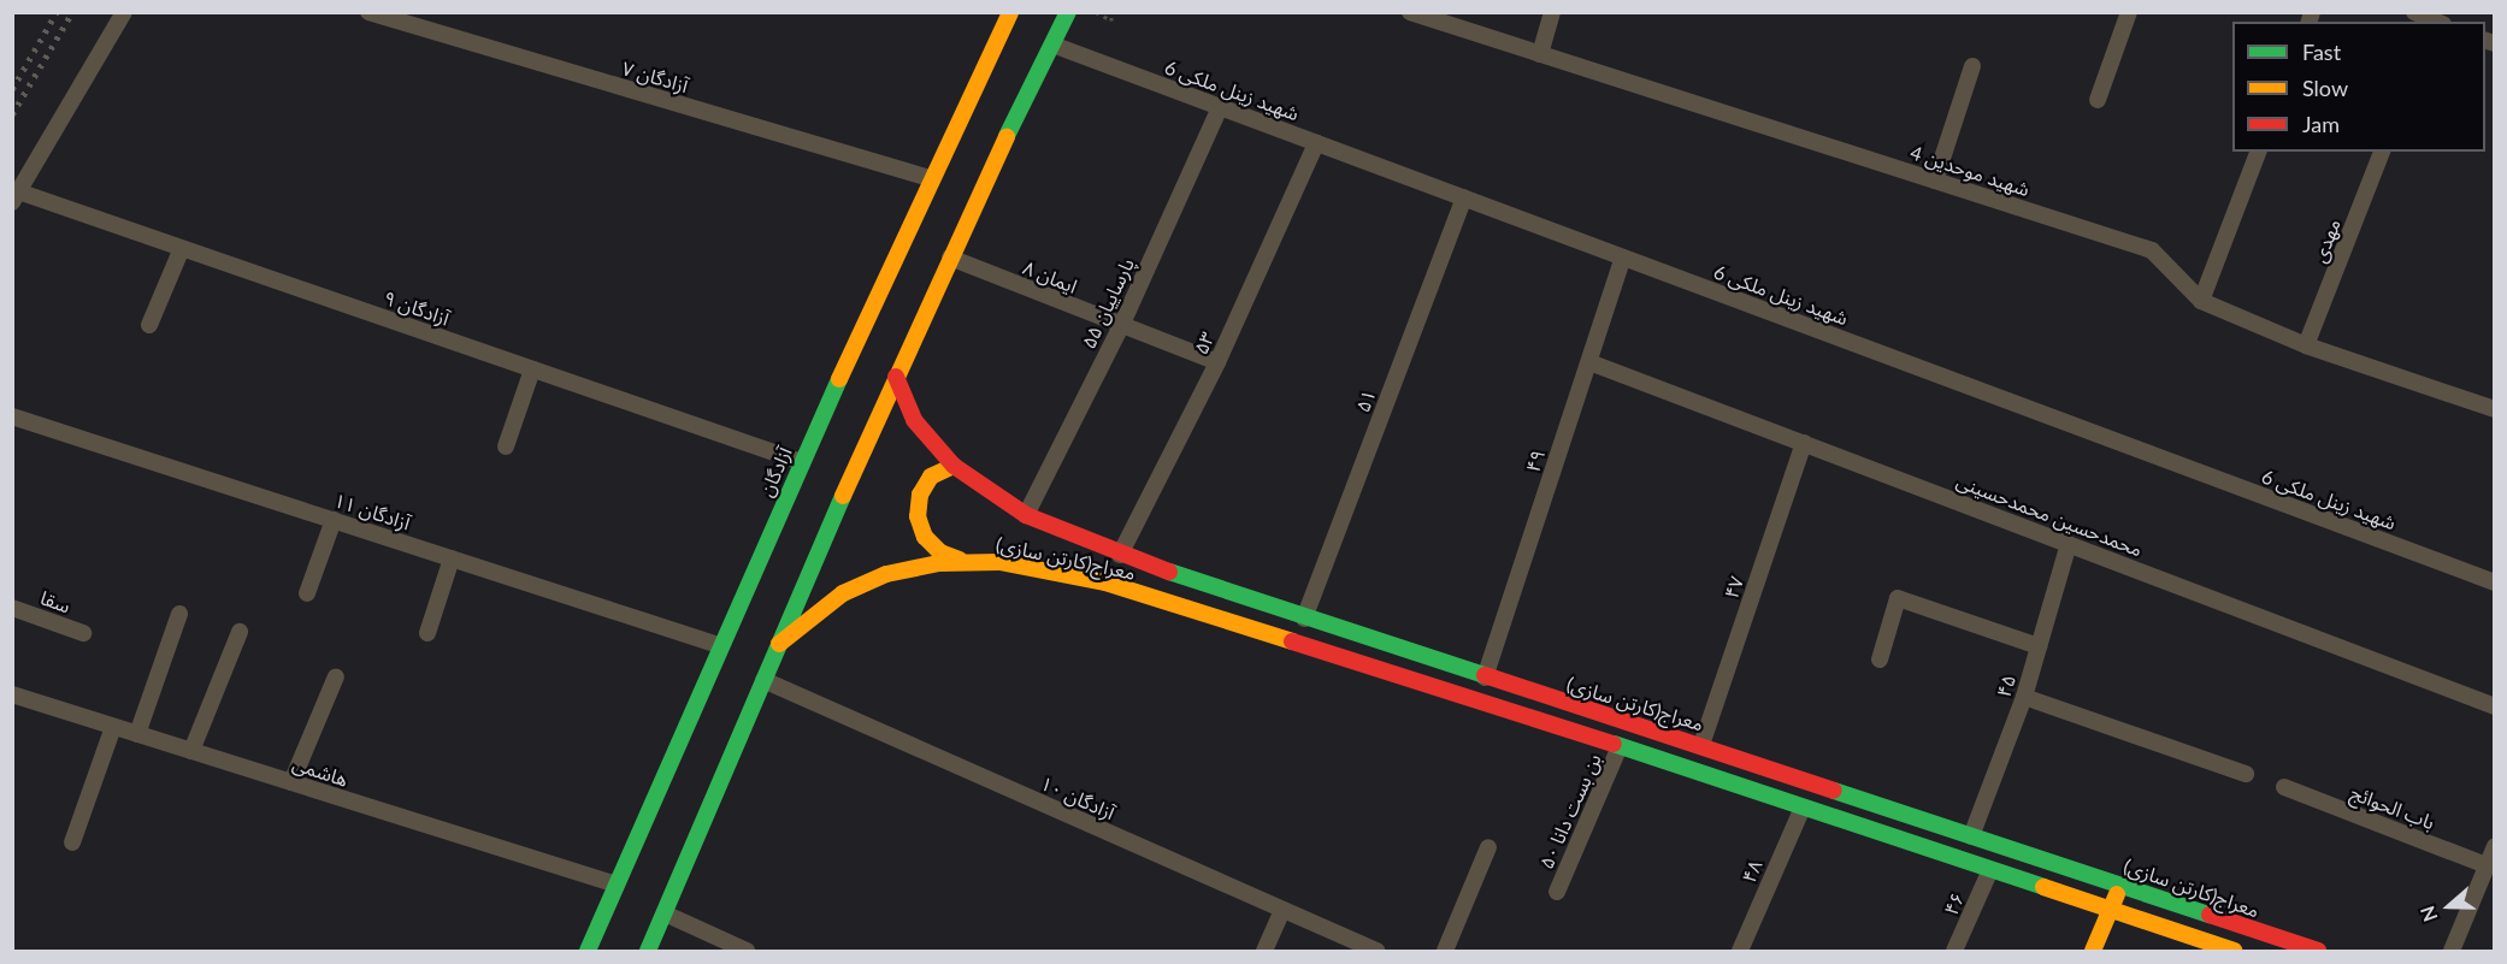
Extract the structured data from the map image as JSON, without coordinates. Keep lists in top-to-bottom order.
{
  "streets": {
    "street": [
      "۷ آزادگان",
      "6 شهید زینل ملکی",
      "4 شهید موحدین",
      "مهدی",
      "۸ ایمان",
      "پارساییان ۵۵",
      "۹ آزادگان",
      "۵۳",
      "۵۱",
      "۴۹",
      "آزادگان",
      "۱۱ آزادگان",
      "محمدحسین محمدحسینی",
      "معراج(کارتن سازی)",
      "۴۷",
      "سقا",
      "۴۵",
      "هاشمی",
      "۱۰ آزادگان",
      "باب الحوائج",
      "بن بست دانا ۵۰",
      "۴۸",
      "۴۶"
    ]
  },
  "crossings": [
    ["۷ آزادگان", "آزادگان"],
    ["6 شهید زینل ملکی", "پارساییان ۵۵"],
    ["6 شهید زینل ملکی", "۵۳"],
    ["6 شهید زینل ملکی", "۵۱"],
    ["6 شهید زینل ملکی", "۴۹"],
    ["4 شهید موحدین", "مهدی"],
    ["۸ ایمان", "پارساییان ۵۵"],
    ["۸ ایمان", "۵۳"],
    ["پارساییان ۵۵", "معراج(کارتن سازی)"],
    ["۹ آزادگان", "آزادگان"],
    ["۵۳", "معراج(کارتن سازی)"],
    ["۵۱", "معراج(کارتن سازی)"],
    ["۴۹", "محمدحسین محمدحسینی"],
    ["۴۹", "معراج(کارتن سازی)"],
    ["آزادگان", "۱۱ آزادگان"],
    ["آزادگان", "هاشمی"],
    ["محمدحسین محمدحسینی", "۴۷"],
    ["محمدحسین محمدحسینی", "۴۵"],
    ["معراج(کارتن سازی)", "۴۷"],
    ["معراج(کارتن سازی)", "۴۵"],
    ["معراج(کارتن سازی)", "بن بست دانا ۵۰"],
    ["معراج(کارتن سازی)", "۴۸"],
    ["معراج(کارتن سازی)", "۴۶"]
  ],
  "legend": ["Fast", "Slow", "Jam"],
  "north": "left"
}
